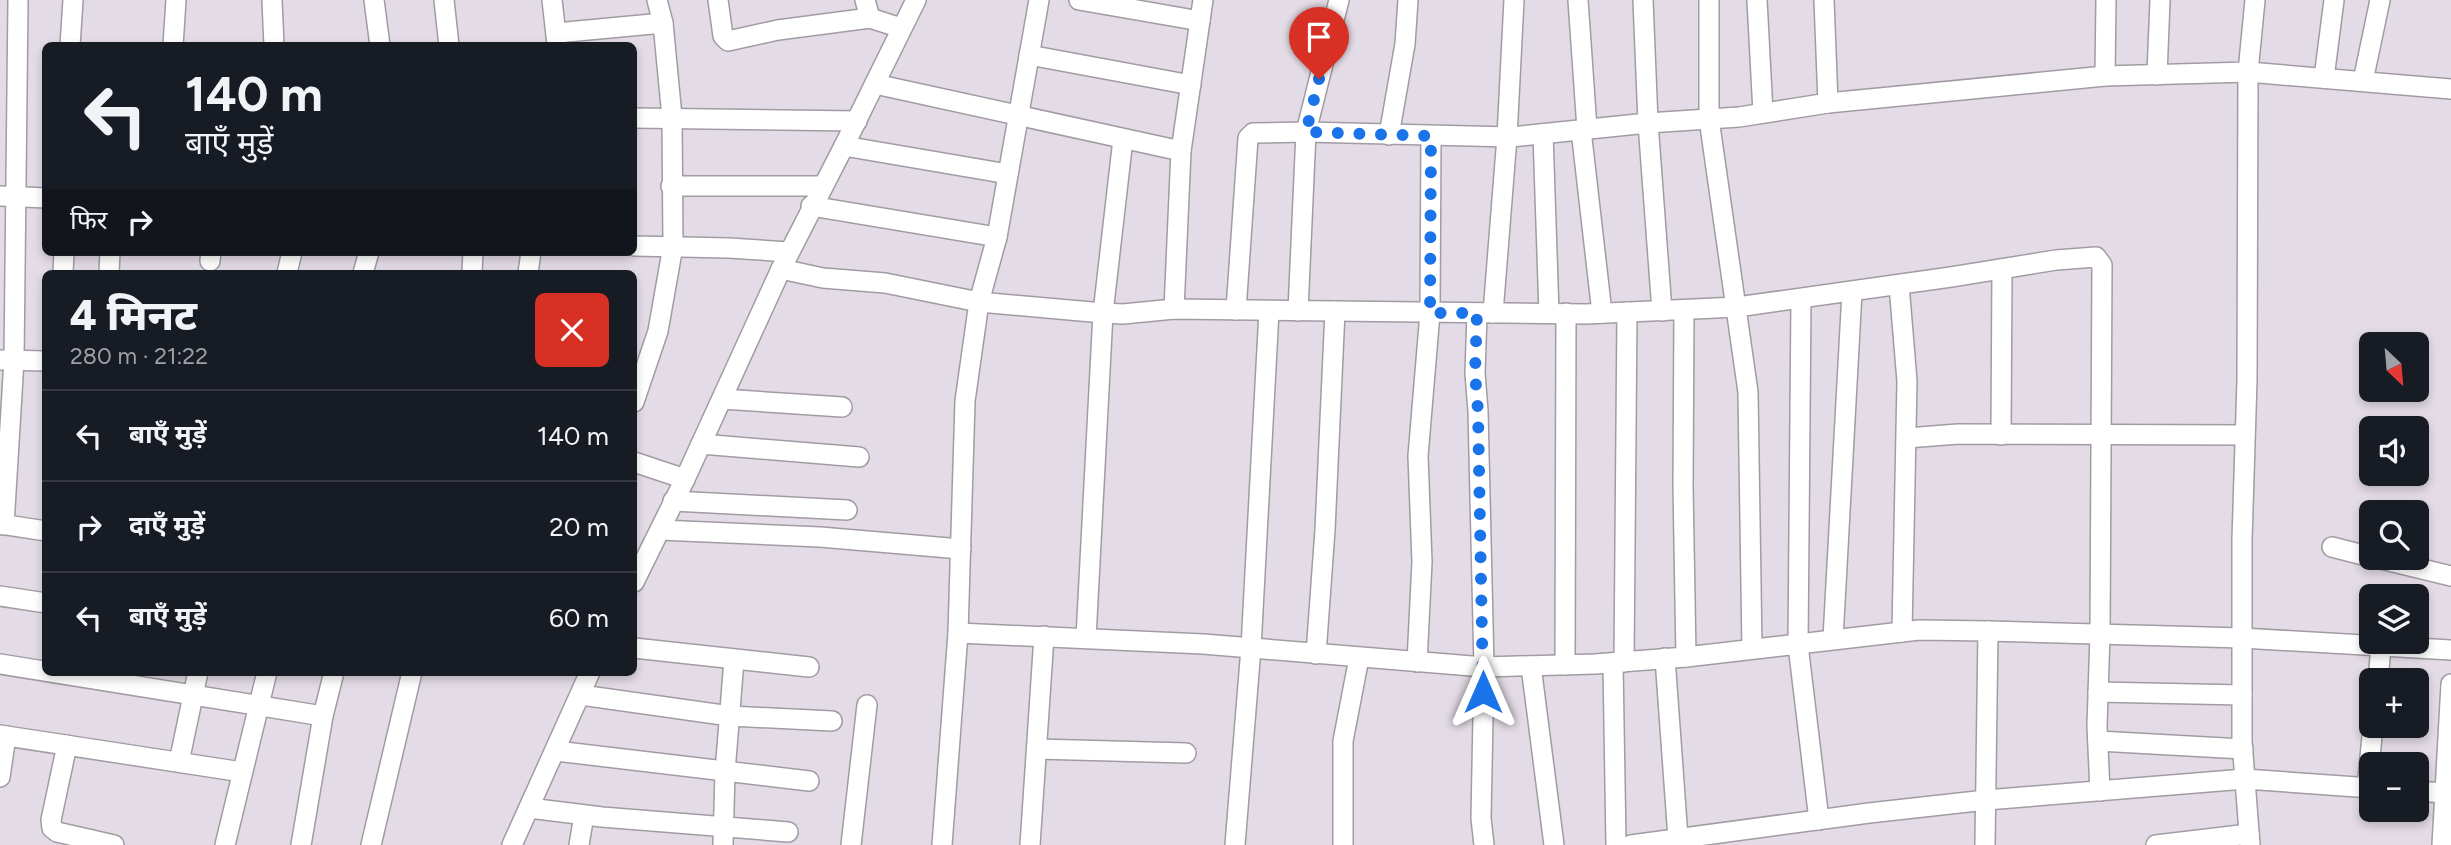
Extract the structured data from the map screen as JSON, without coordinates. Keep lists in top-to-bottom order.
{
  "north": "bottom right",
  "page": {
    "turn": ["140 m", "बाएँ मुड़ें"],
    "then": "फिर",
    "heading": ["4 मिनट", "280 m · 21:22"],
    "map_buttons": ["+", "−"],
    "list": [
      {
        "name": "बाएँ मुड़ें",
        "value": "140 m"
      },
      {
        "name": "दाएँ मुड़ें",
        "value": "20 m"
      },
      {
        "name": "बाएँ मुड़ें",
        "value": "60 m"
      }
    ]
  }
}
